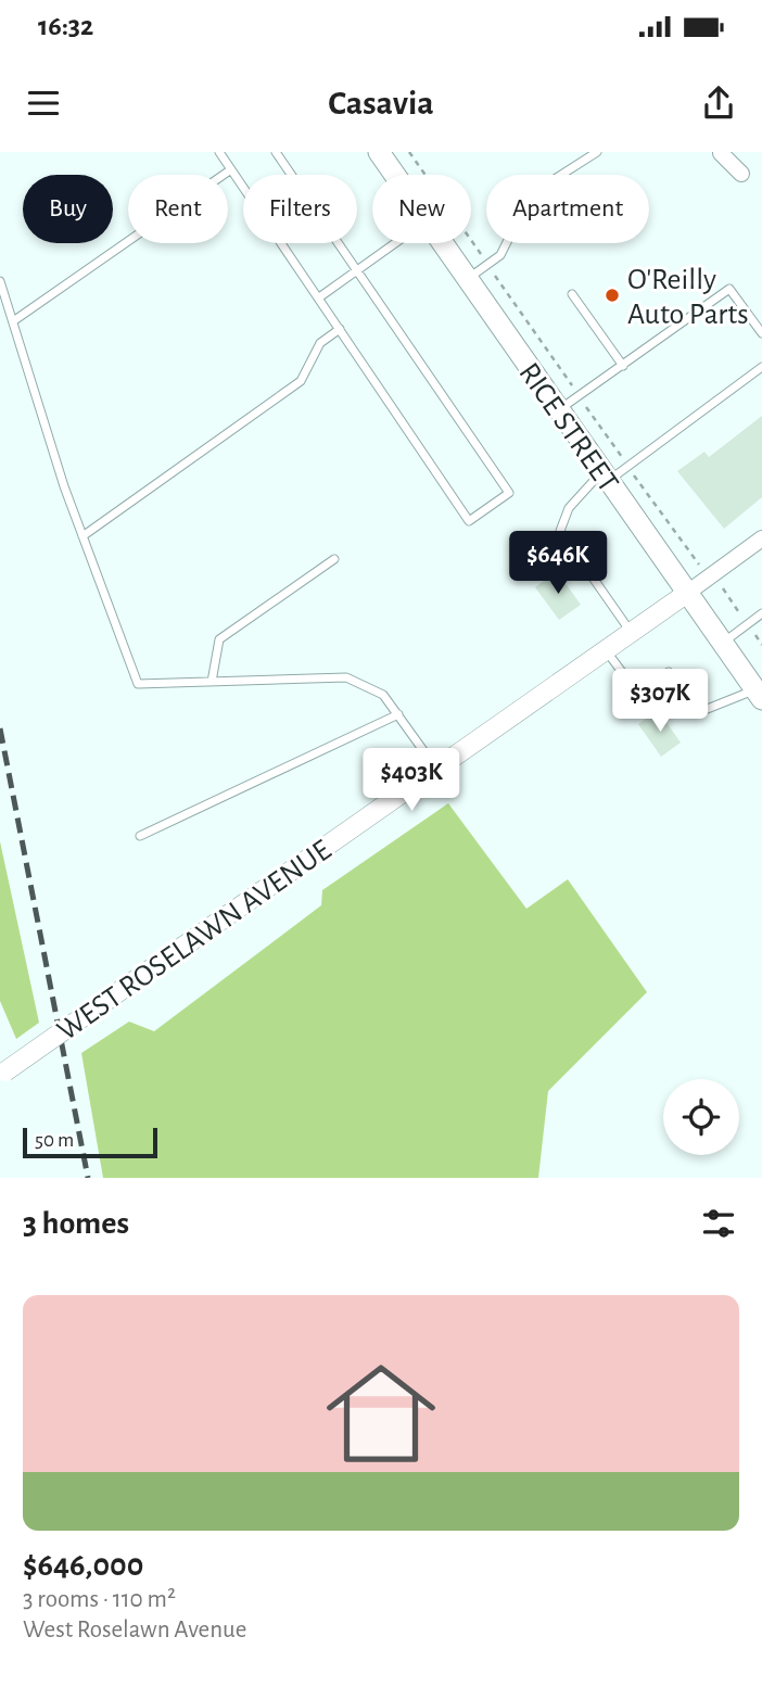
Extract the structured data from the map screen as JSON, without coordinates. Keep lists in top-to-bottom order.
{
  "streets": {
    "main road": ["RICE STREET"],
    "street": ["WEST ROSELAWN AVENUE"]
  },
  "crossings": [
    ["RICE STREET", "WEST ROSELAWN AVENUE"]
  ],
  "places": ["O'Reilly Auto Parts"],
  "scale_bar": "50 m",
  "page": {
    "status": "16:32",
    "header": "Casavia",
    "chip": [
      "Buy",
      "Rent",
      "Filters",
      "New",
      "Apartment"
    ],
    "price": ["$646K", "$307K", "$403K"],
    "scale": "50 m",
    "heading": "3 homes",
    "list": [
      {
        "name": "$646,000",
        "note": "3 rooms · 110 m² · West Roselawn Avenue"
      }
    ]
  }
}
